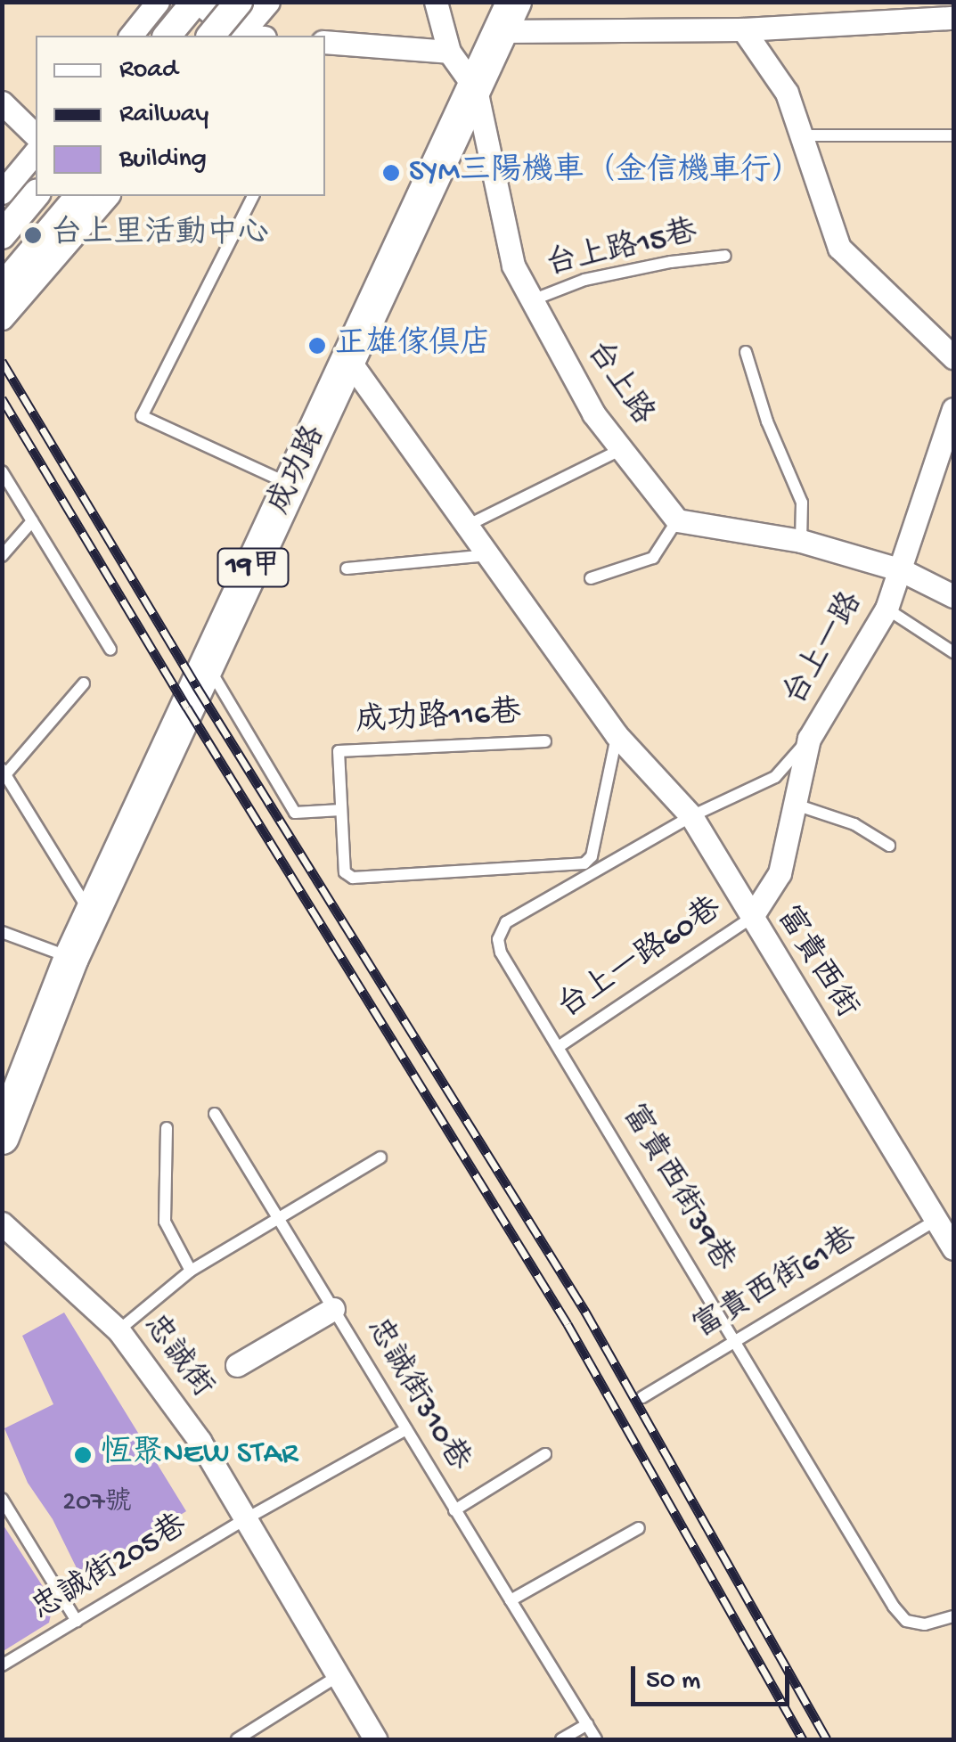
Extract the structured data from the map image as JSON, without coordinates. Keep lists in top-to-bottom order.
{
  "streets": {
    "main road": ["成功路", "19甲"],
    "street": [
      "台上路",
      "台上一路",
      "富貴西街",
      "忠誠街"
    ],
    "lane": [
      "台上路15巷",
      "成功路116巷",
      "台上一路60巷",
      "富貴西街39巷",
      "富貴西街61巷",
      "忠誠街310巷",
      "忠誠街205巷"
    ]
  },
  "crossings": [
    ["台上路15巷", "台上路"],
    ["台上路", "成功路"],
    ["成功路", "富貴西街"],
    ["台上一路", "台上一路60巷"],
    ["台上一路", "富貴西街"],
    ["台上一路60巷", "富貴西街"],
    ["台上一路60巷", "富貴西街39巷"],
    ["富貴西街", "富貴西街39巷"],
    ["富貴西街", "富貴西街61巷"],
    ["富貴西街39巷", "富貴西街61巷"],
    ["忠誠街", "忠誠街205巷"],
    ["忠誠街310巷", "忠誠街205巷"]
  ],
  "places": [
    "SYM三陽機車（金信機車行）",
    "台上里活動中心",
    "正雄傢俱店",
    "恆聚NEW STAR"
  ],
  "house_numbers": ["207號"],
  "legend": ["Road", "Railway", "Building"],
  "scale_bar": "50 m"
}
